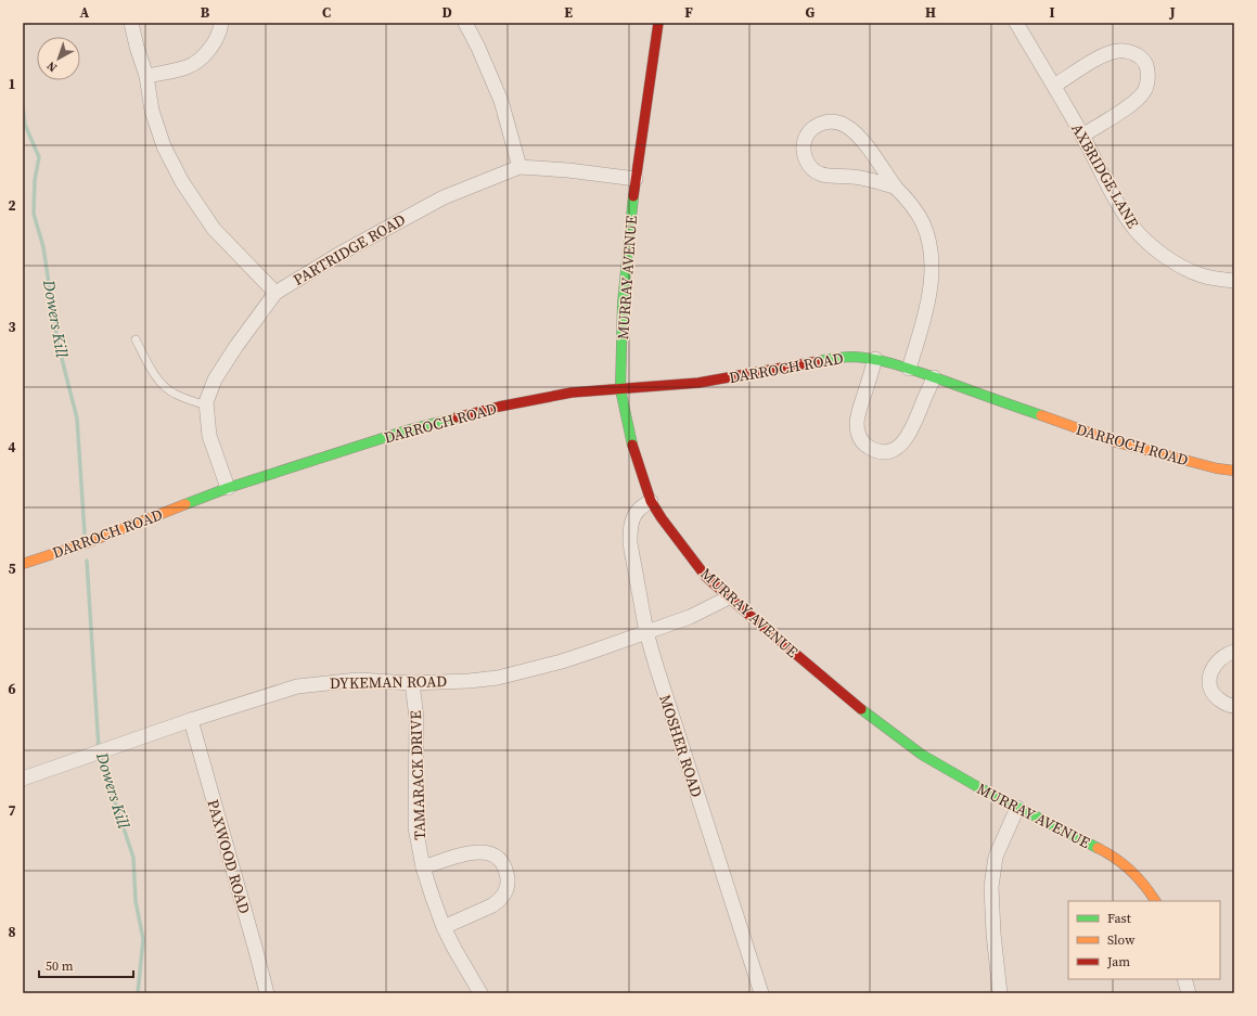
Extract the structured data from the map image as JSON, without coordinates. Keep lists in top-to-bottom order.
{
  "streets": {
    "street": [
      "AXBRIDGE LANE",
      "PARTRIDGE ROAD",
      "MURRAY AVENUE",
      "DARROCH ROAD",
      "DYKEMAN ROAD",
      "MOSHER ROAD",
      "TAMARACK DRIVE",
      "PAXWOOD ROAD"
    ]
  },
  "crossings": [
    ["PARTRIDGE ROAD", "MURRAY AVENUE"],
    ["PARTRIDGE ROAD", "DARROCH ROAD"],
    ["MURRAY AVENUE", "DARROCH ROAD"],
    ["MURRAY AVENUE", "DYKEMAN ROAD"],
    ["MURRAY AVENUE", "MOSHER ROAD"],
    ["DYKEMAN ROAD", "MOSHER ROAD"],
    ["DYKEMAN ROAD", "TAMARACK DRIVE"],
    ["DYKEMAN ROAD", "PAXWOOD ROAD"]
  ],
  "water": ["Dowers Kill"],
  "legend": ["Fast", "Slow", "Jam"],
  "scale_bar": "50 m",
  "north": "bottom left",
  "grid": {
    "columns": [
      "A",
      "B",
      "C",
      "D",
      "E",
      "F",
      "G",
      "H",
      "I",
      "J"
    ],
    "rows": [
      "1",
      "2",
      "3",
      "4",
      "5",
      "6",
      "7",
      "8"
    ]
  }
}
